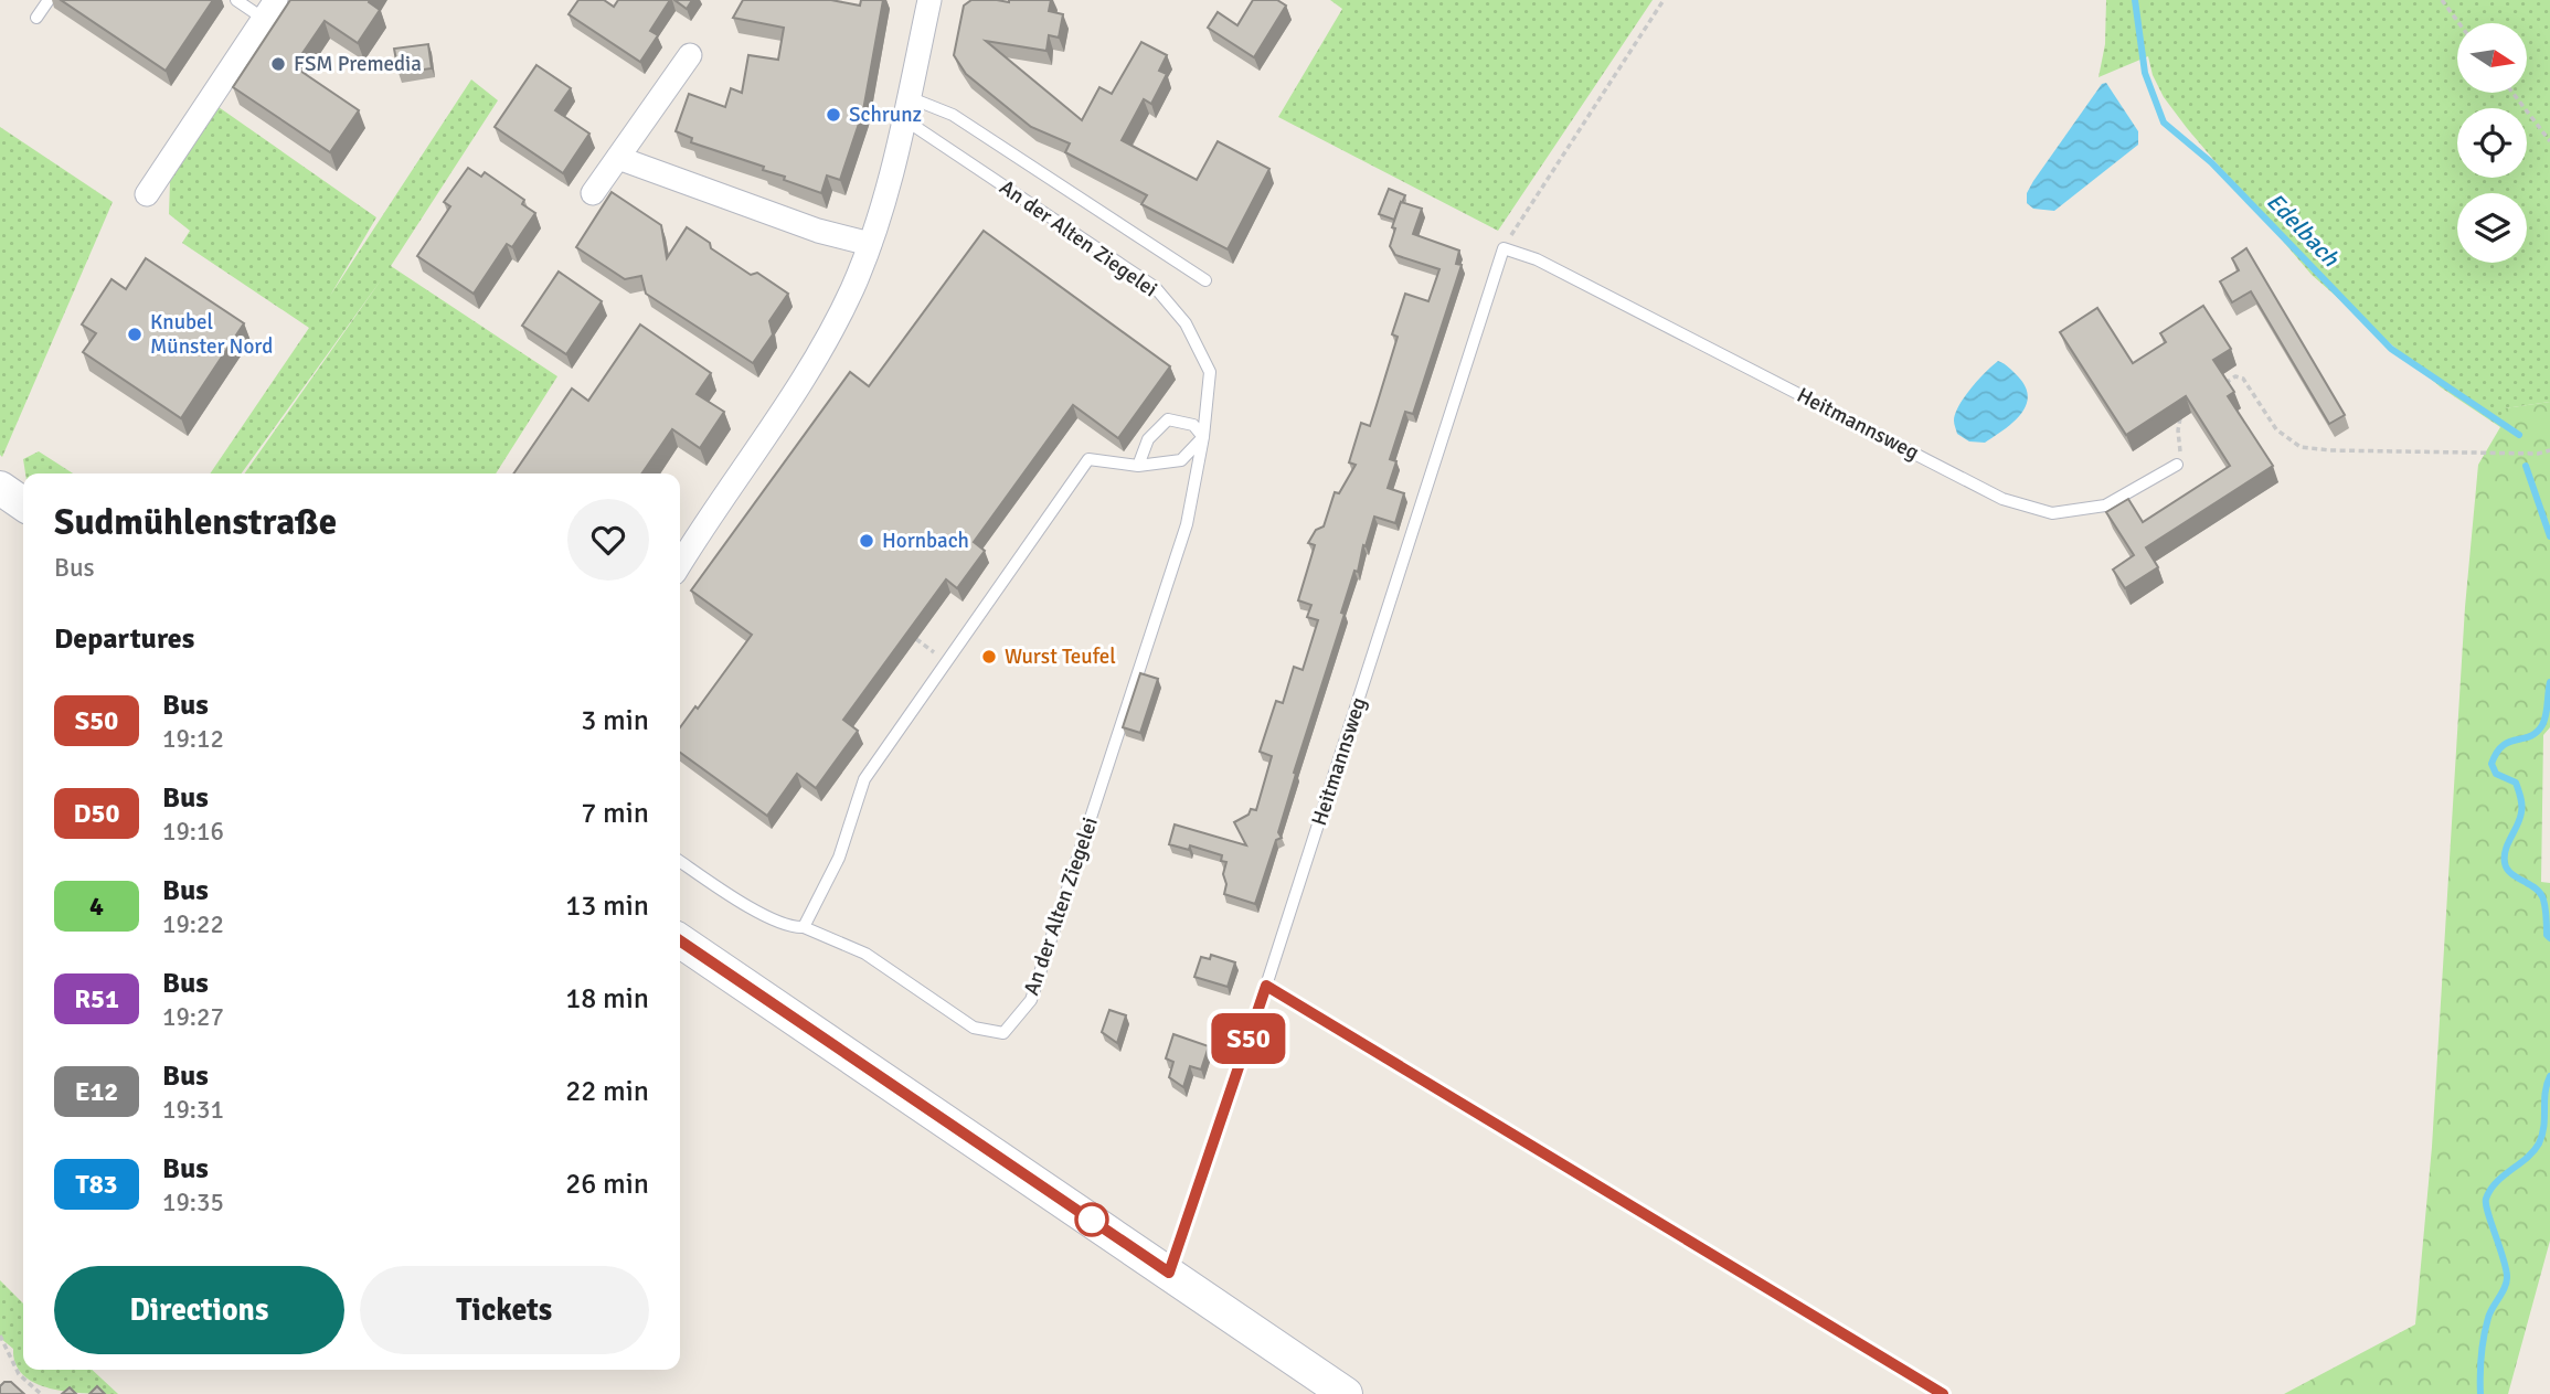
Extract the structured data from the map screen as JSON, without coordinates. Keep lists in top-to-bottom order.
{
  "streets": {
    "lane": ["An der Alten Ziegelei", "Heitmannsweg"]
  },
  "water": ["Edelbach"],
  "places": [
    "FSM Premedia",
    "Schrunz",
    "Knubel Münster Nord",
    "Hornbach",
    "Wurst Teufel"
  ],
  "lines": ["bus line S50"],
  "north": "right",
  "page": {
    "on_map": "S50",
    "heading": [
      ["Sudmühlenstraße", "Bus"],
      "Departures"
    ],
    "list": [
      {
        "mark": "S50",
        "name": "Bus",
        "note": "19:12",
        "value": "3 min"
      },
      {
        "mark": "D50",
        "name": "Bus",
        "note": "19:16",
        "value": "7 min"
      },
      {
        "mark": "4",
        "name": "Bus",
        "note": "19:22",
        "value": "13 min"
      },
      {
        "mark": "R51",
        "name": "Bus",
        "note": "19:27",
        "value": "18 min"
      },
      {
        "mark": "E12",
        "name": "Bus",
        "note": "19:31",
        "value": "22 min"
      },
      {
        "mark": "T83",
        "name": "Bus",
        "note": "19:35",
        "value": "26 min"
      }
    ],
    "buttons": ["Directions", "Tickets"]
  }
}
